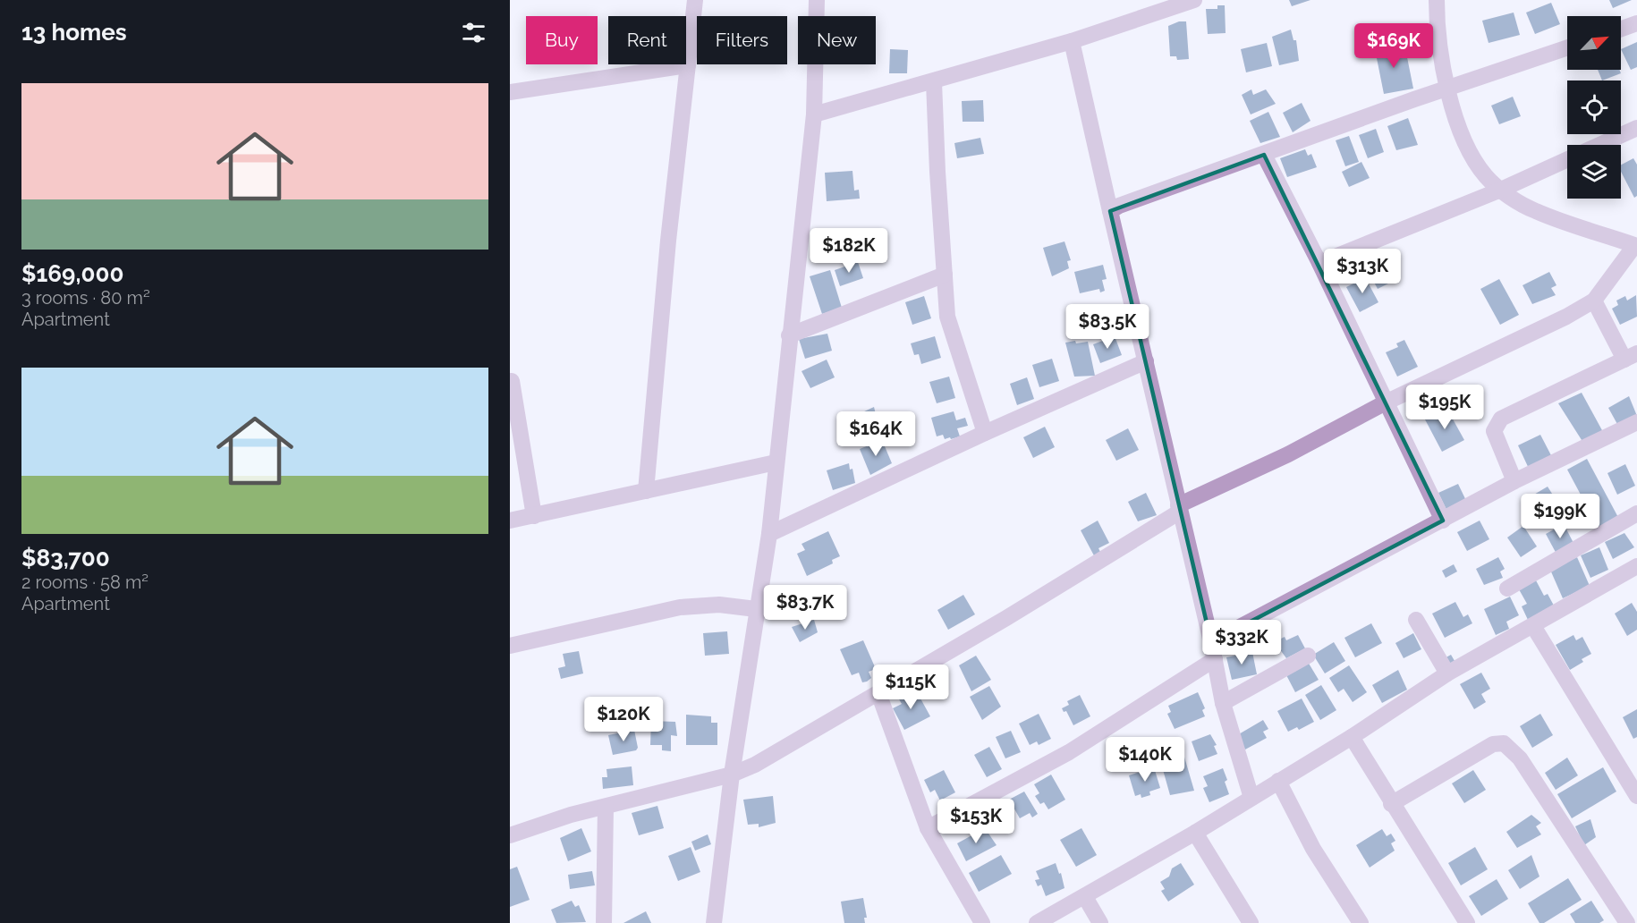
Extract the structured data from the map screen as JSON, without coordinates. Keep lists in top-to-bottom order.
{
  "north": "top right",
  "page": {
    "heading": "13 homes",
    "chip": [
      "Buy",
      "Rent",
      "Filters",
      "New"
    ],
    "price": [
      "$169K",
      "$182K",
      "$313K",
      "$83.5K",
      "$195K",
      "$164K",
      "$199K",
      "$83.7K",
      "$332K",
      "$115K",
      "$120K",
      "$140K",
      "$153K"
    ],
    "list": [
      {
        "name": "$169,000",
        "note": "3 rooms · 80 m² · Apartment"
      },
      {
        "name": "$83,700",
        "note": "2 rooms · 58 m² · Apartment"
      }
    ]
  }
}
